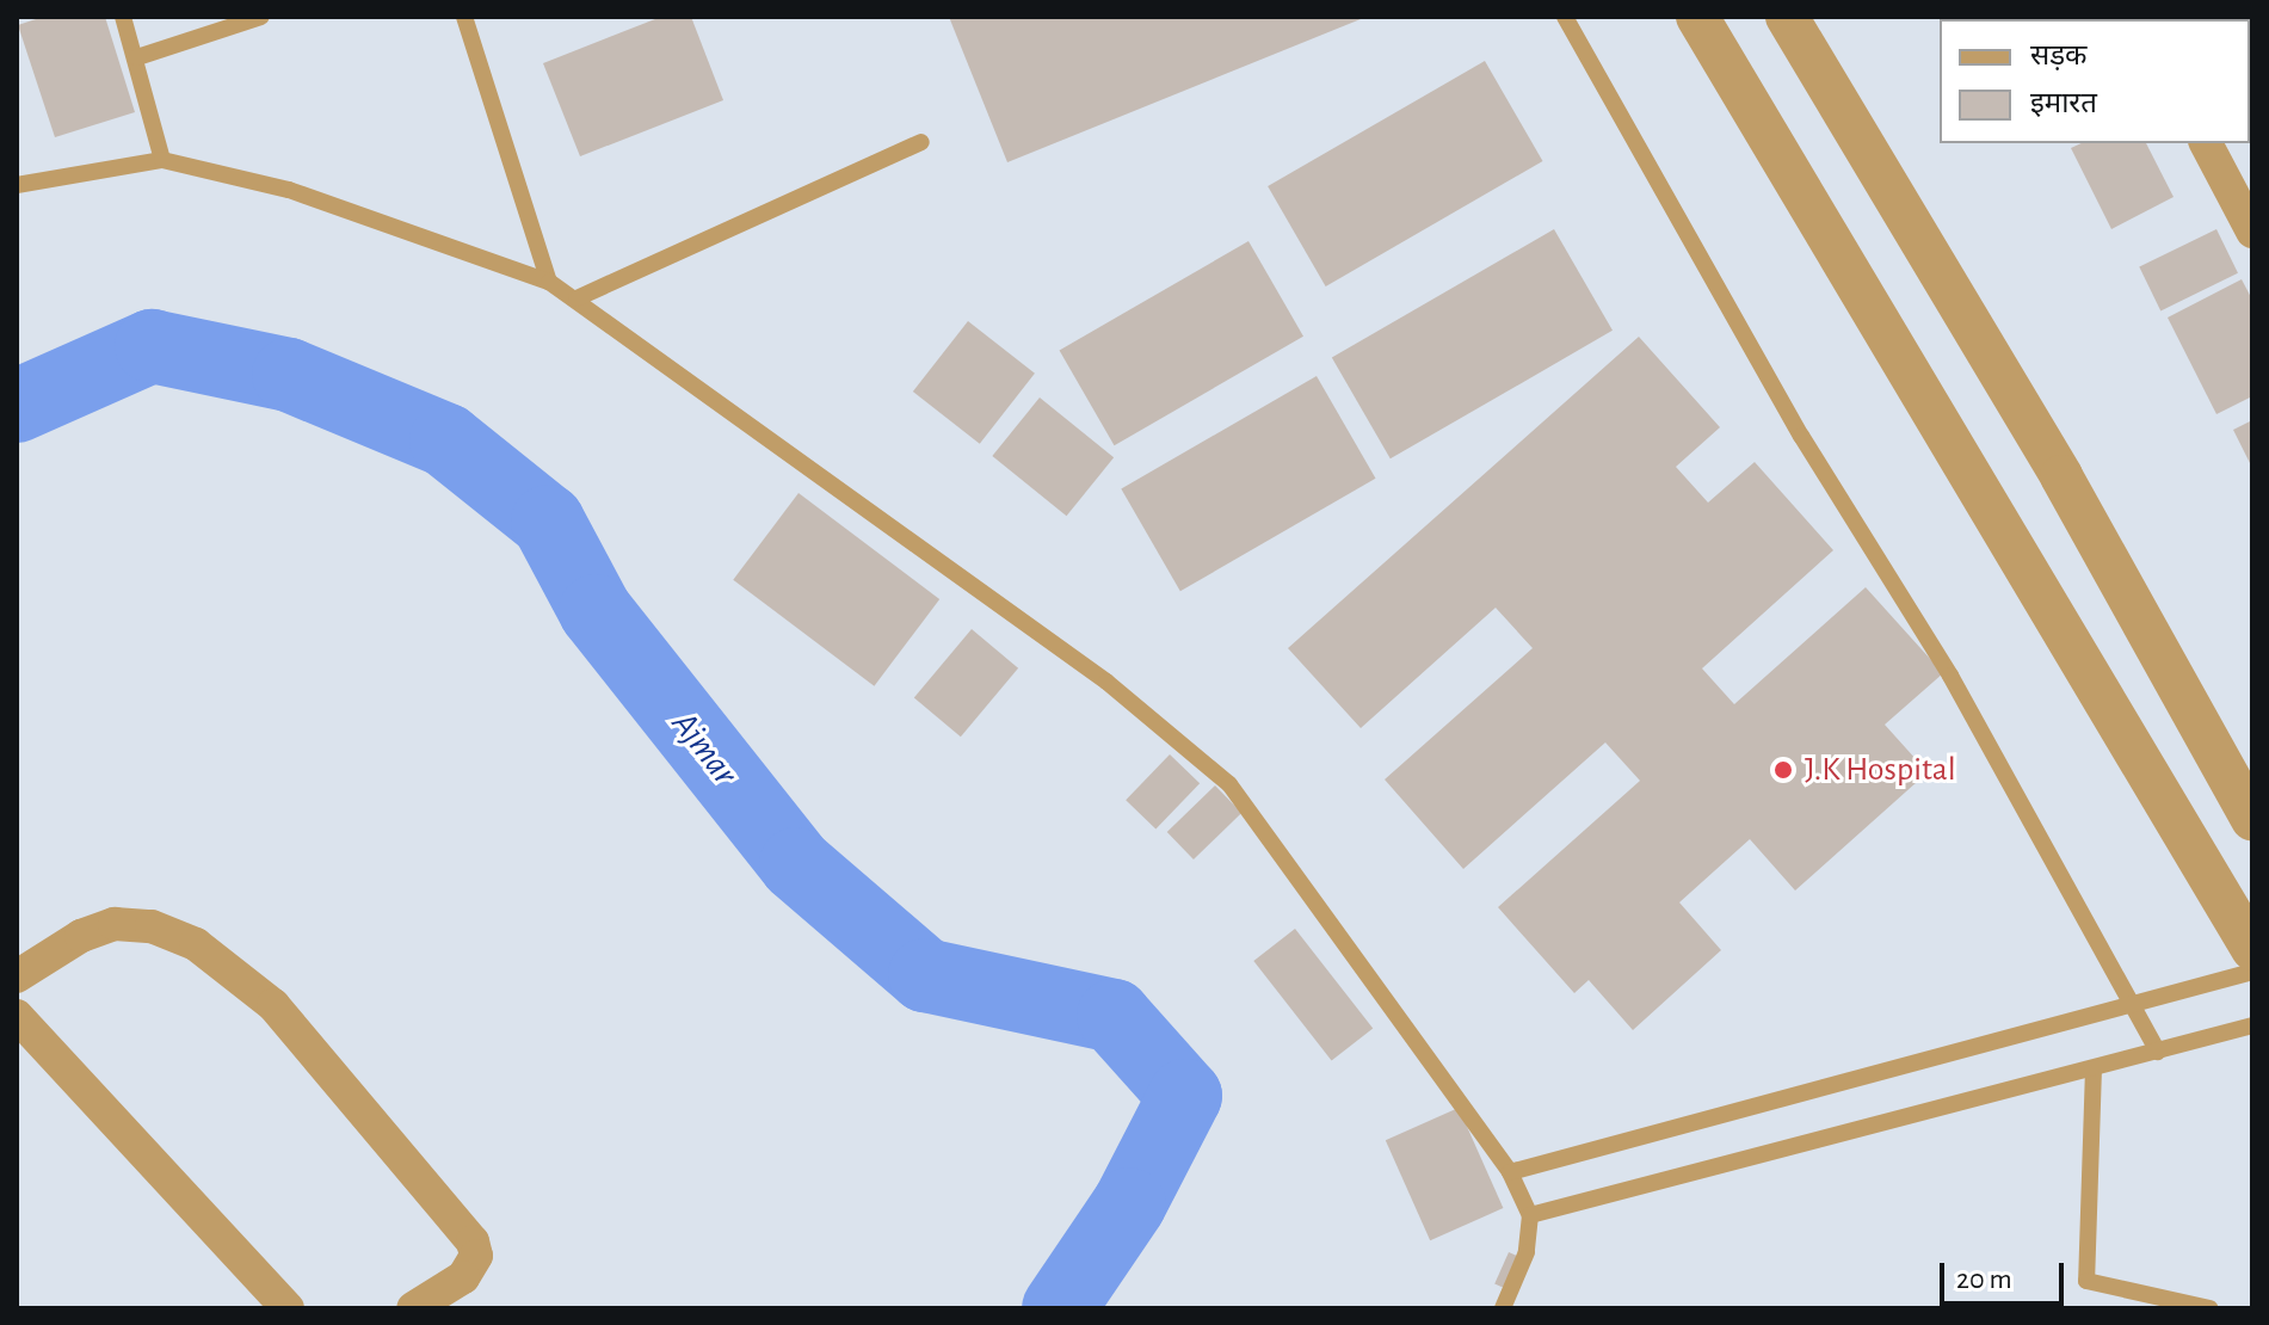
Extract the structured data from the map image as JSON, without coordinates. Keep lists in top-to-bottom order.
{
  "water": ["Ajmar"],
  "places": ["J.K Hospital"],
  "legend": ["सड़क", "इमारत"],
  "scale_bar": "20 m"
}
